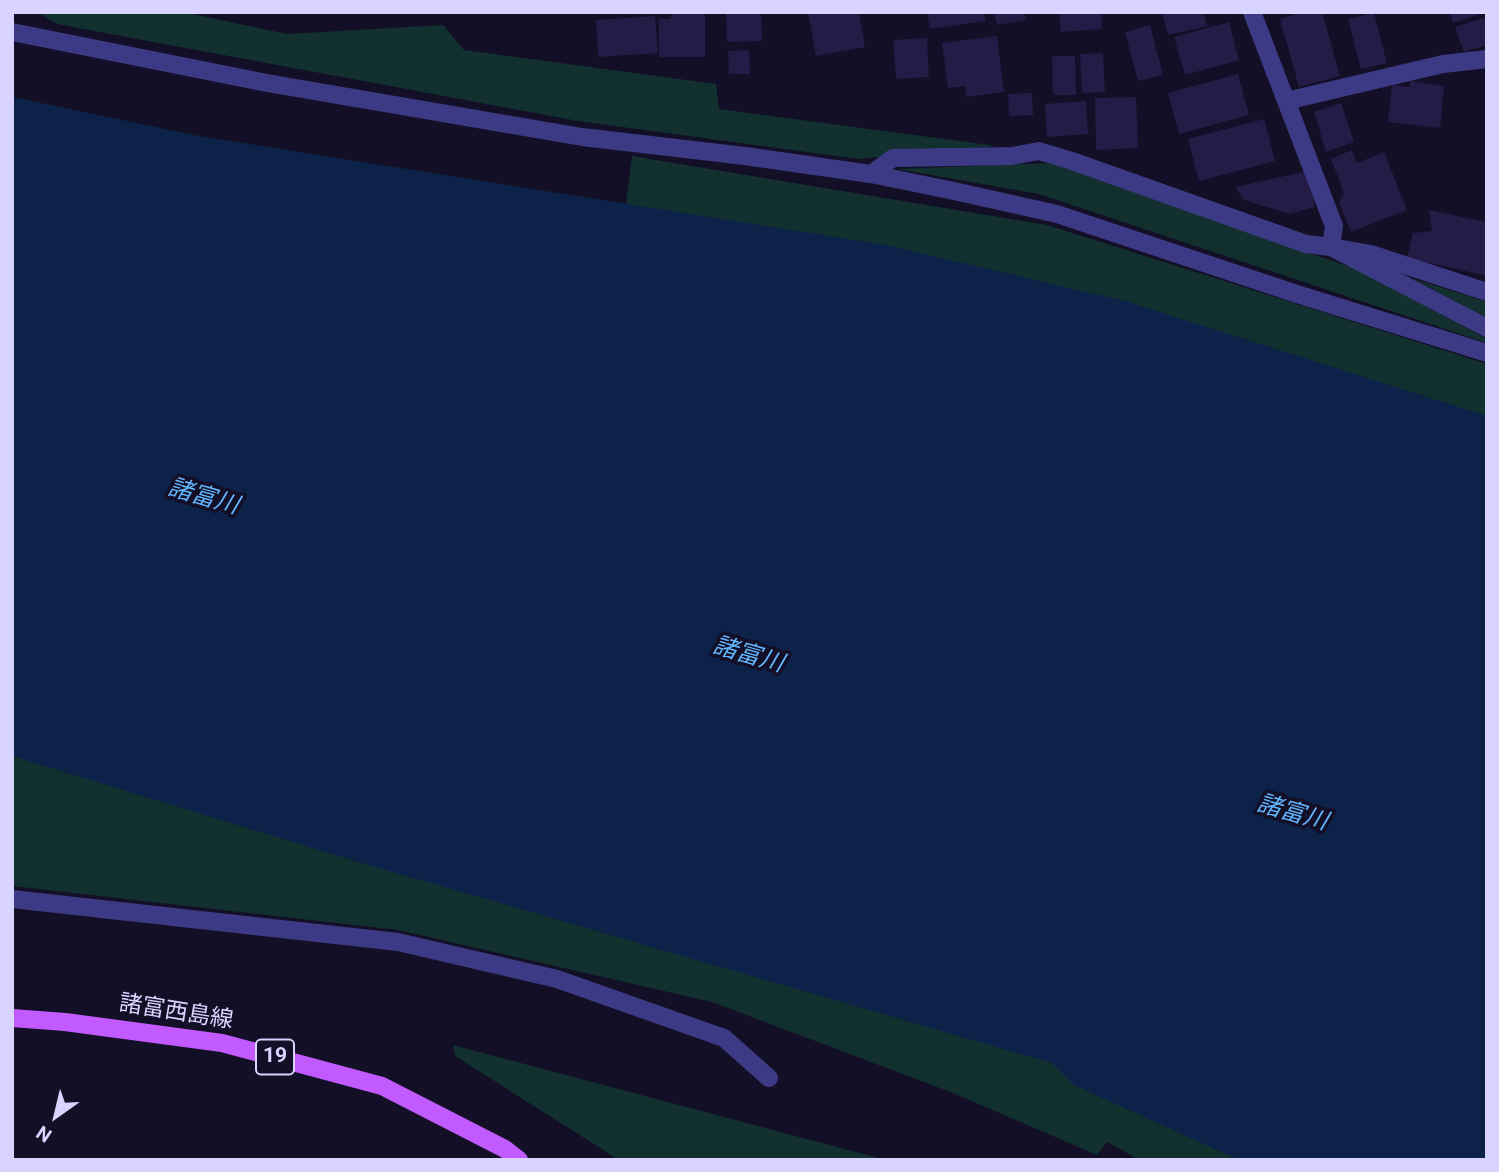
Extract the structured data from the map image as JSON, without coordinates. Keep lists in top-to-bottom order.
{
  "streets": {
    "main road": ["諸富西島線", "19"]
  },
  "water": ["諸富川"],
  "north": "bottom left"
}
